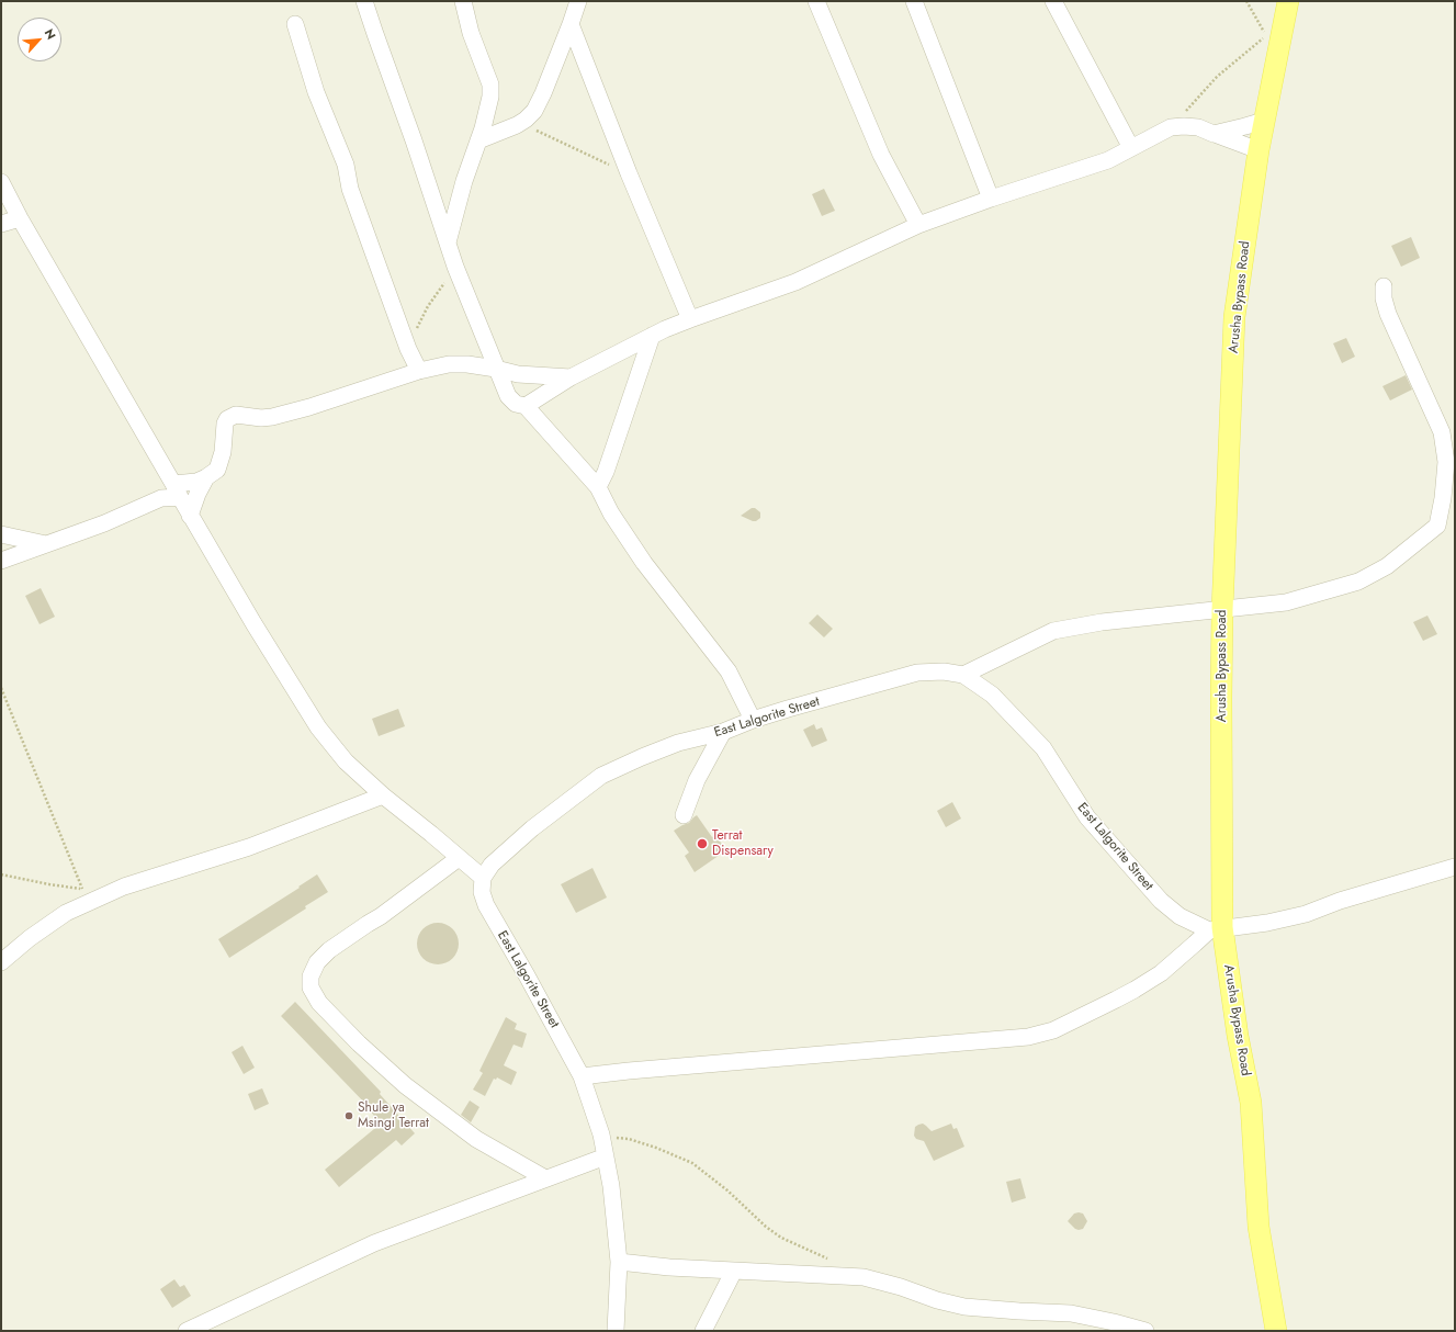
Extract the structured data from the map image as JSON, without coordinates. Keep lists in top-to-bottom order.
{
  "streets": {
    "main road": ["Arusha Bypass Road"],
    "street": ["East Lalgorite Street"]
  },
  "crossings": [
    ["Arusha Bypass Road", "East Lalgorite Street"]
  ],
  "places": ["Terrat Dispensary", "Shule ya Msingi Terrat"],
  "north": "top right"
}
